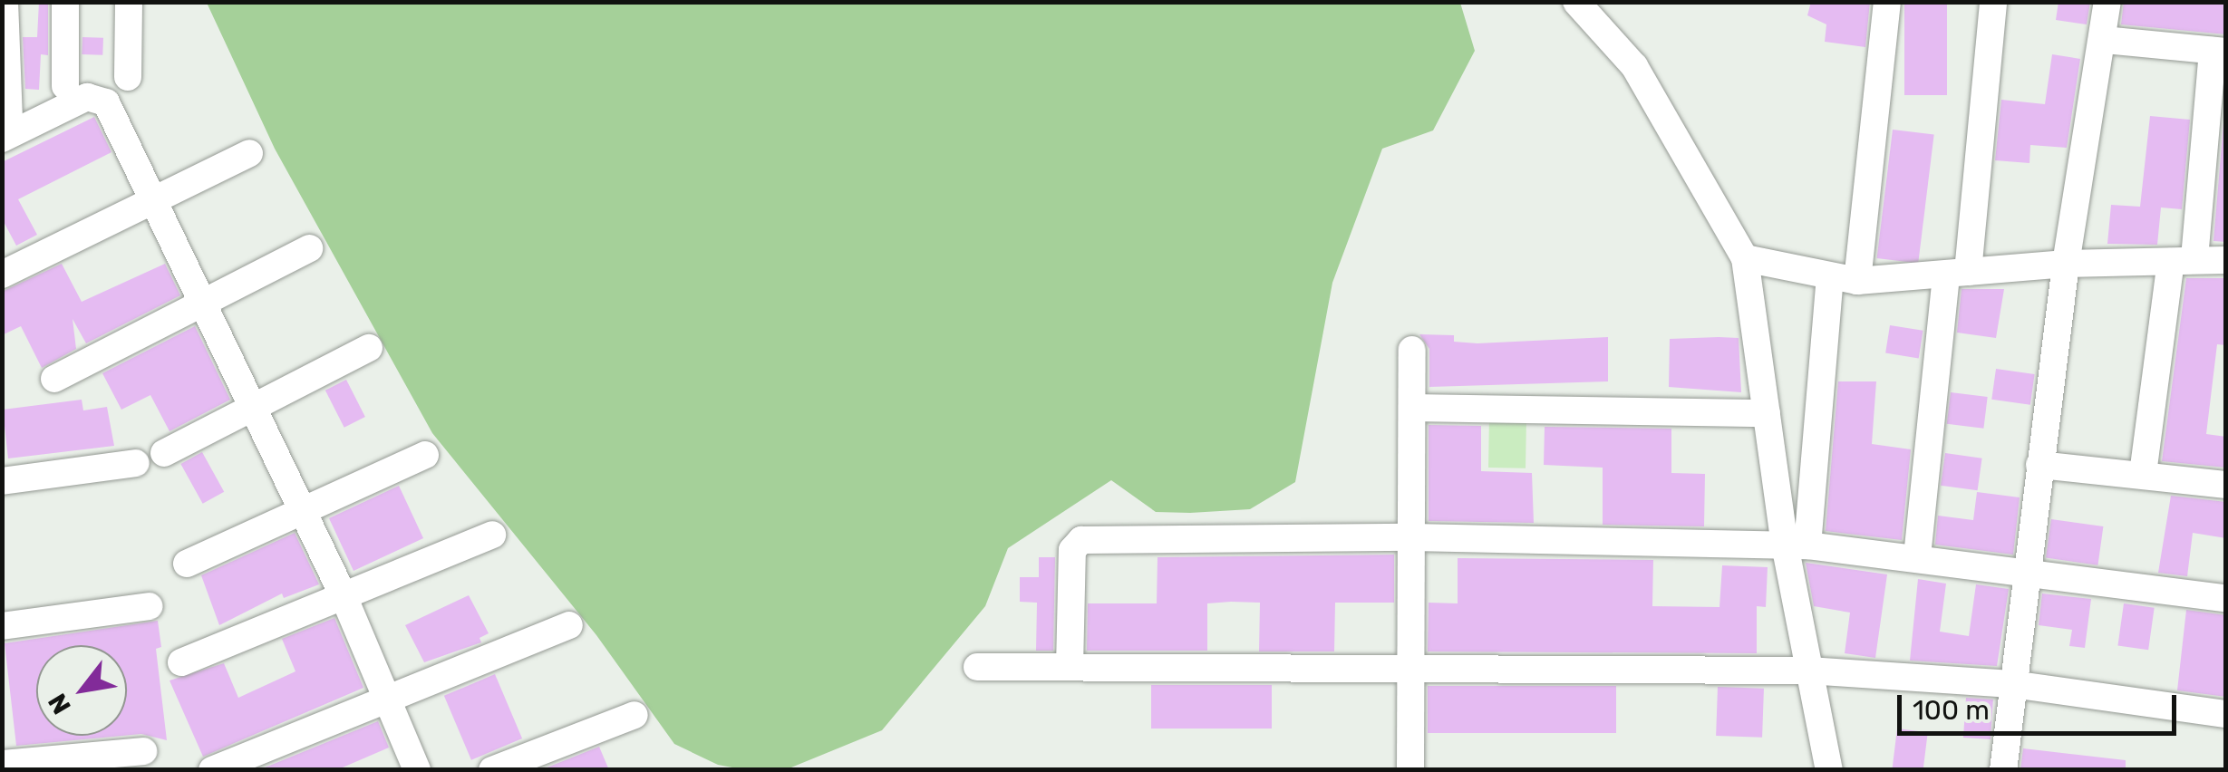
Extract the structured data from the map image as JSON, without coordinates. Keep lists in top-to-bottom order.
{
  "scale_bar": "100 m",
  "north": "bottom left"
}
